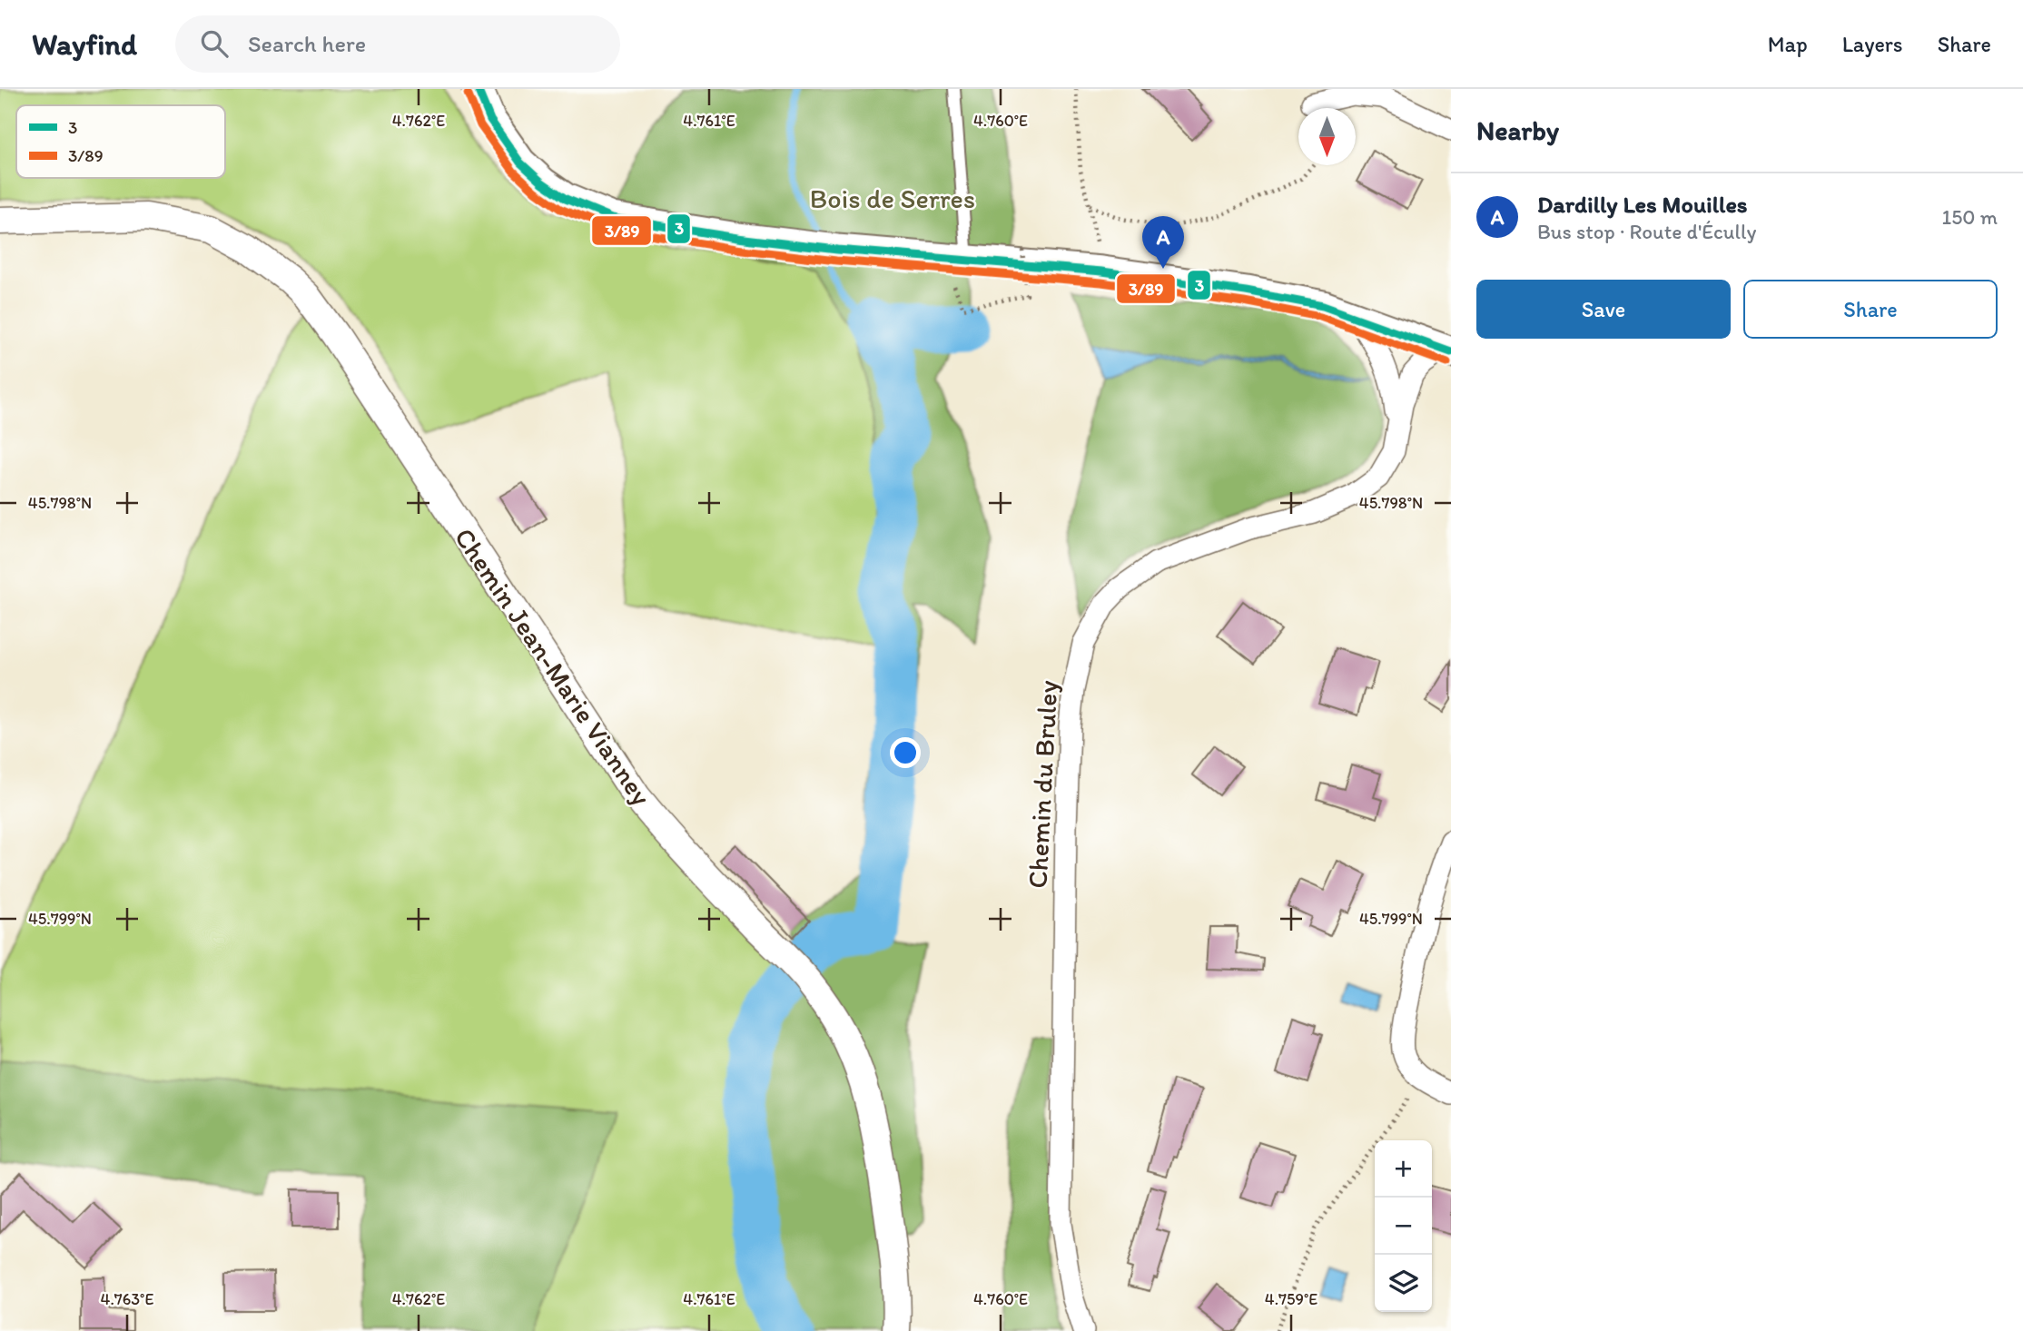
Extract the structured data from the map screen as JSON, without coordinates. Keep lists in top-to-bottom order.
{
  "streets": {
    "street": ["Chemin Jean-Marie Vianney", "Chemin du Bruley"]
  },
  "parks": ["Bois de Serres"],
  "lines": ["transit line 3", "transit line 3/89"],
  "legend": ["3", "3/89"],
  "north": "bottom",
  "page": {
    "header": "Wayfind",
    "search": "Search here",
    "nav": ["Map", "Layers", "Share"],
    "heading": "Nearby",
    "list": [
      {
        "mark": "A",
        "name": "Dardilly Les Mouilles",
        "note": "Bus stop · Route d'Écully",
        "value": "150 m"
      }
    ],
    "pins": "A",
    "buttons": ["Save", "Share"],
    "map_buttons": ["+", "−"]
  },
  "coordinates": [
    "4.762°E",
    "4.761°E",
    "4.760°E",
    "45.798°N",
    "45.799°N",
    "4.763°E",
    "4.759°E"
  ]
}
